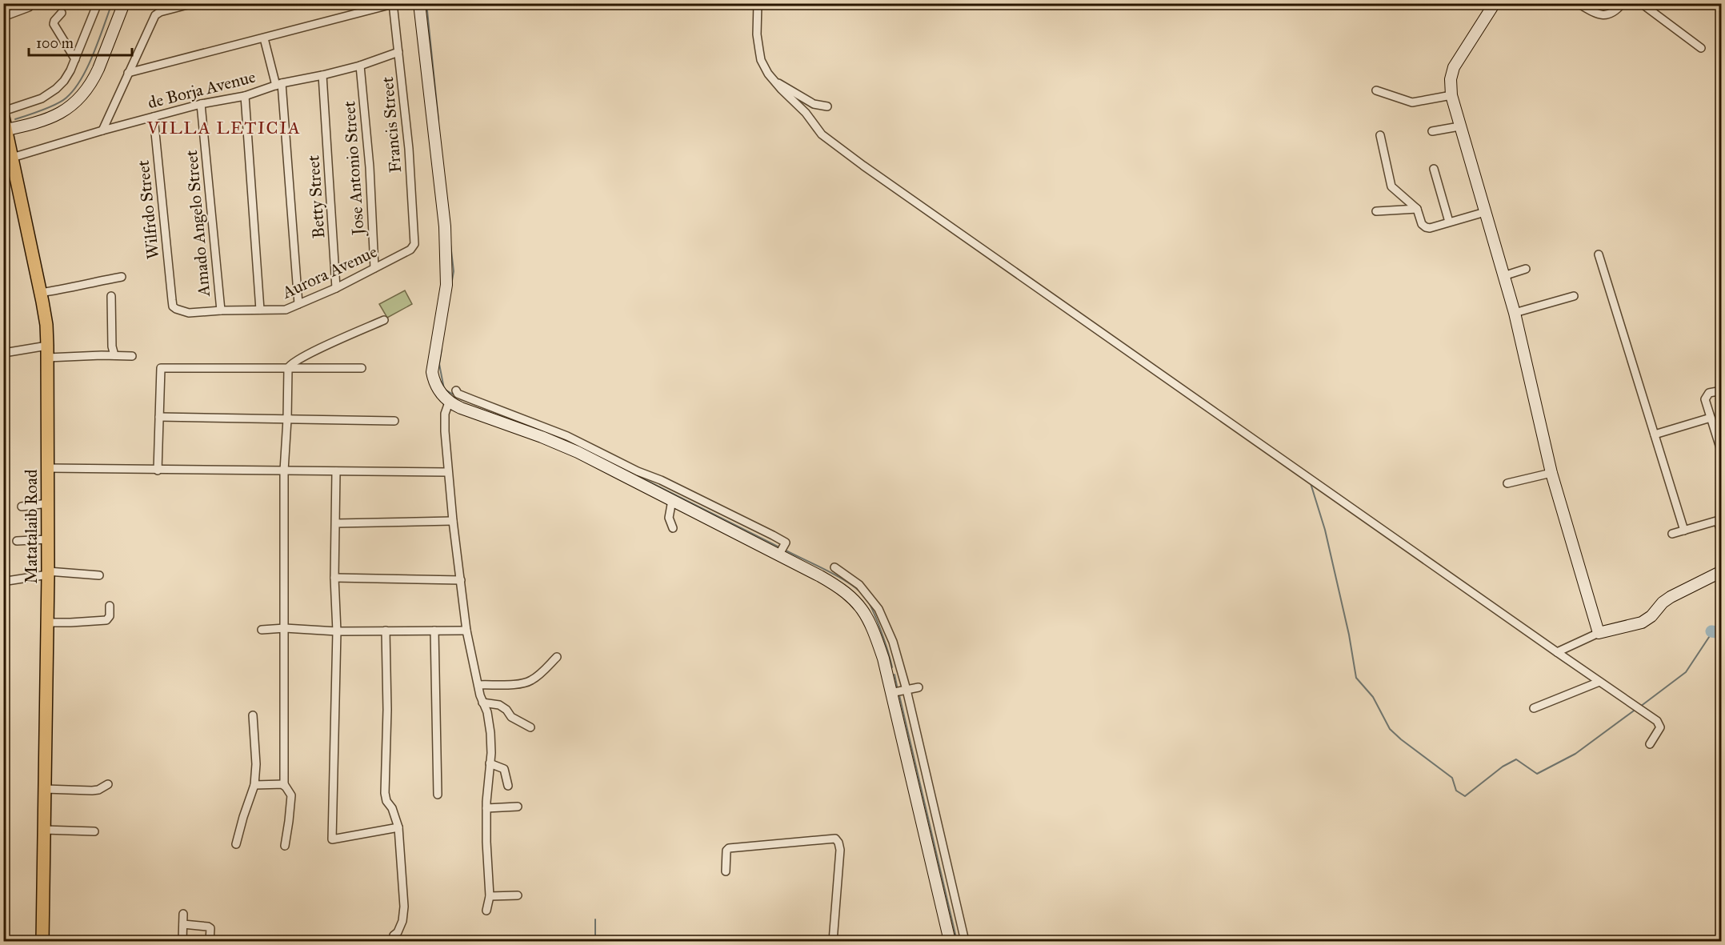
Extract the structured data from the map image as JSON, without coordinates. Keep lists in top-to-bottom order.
{
  "streets": {
    "main road": ["Matatalaib Road"],
    "street": [
      "de Borja Avenue",
      "Francis Street",
      "Jose Antonio Street",
      "Betty Street",
      "Wilfrdo Street",
      "Amado Angelo Street",
      "Aurora Avenue"
    ]
  },
  "crossings": [
    ["de Borja Avenue", "Francis Street"],
    ["de Borja Avenue", "Jose Antonio Street"],
    ["de Borja Avenue", "Betty Street"],
    ["de Borja Avenue", "Wilfrdo Street"],
    ["de Borja Avenue", "Amado Angelo Street"],
    ["de Borja Avenue", "Matatalaib Road"],
    ["Francis Street", "Aurora Avenue"],
    ["Jose Antonio Street", "Aurora Avenue"],
    ["Betty Street", "Aurora Avenue"],
    ["Wilfrdo Street", "Aurora Avenue"],
    ["Amado Angelo Street", "Aurora Avenue"]
  ],
  "districts": ["VILLA LETICIA"],
  "scale_bar": "100 m"
}
